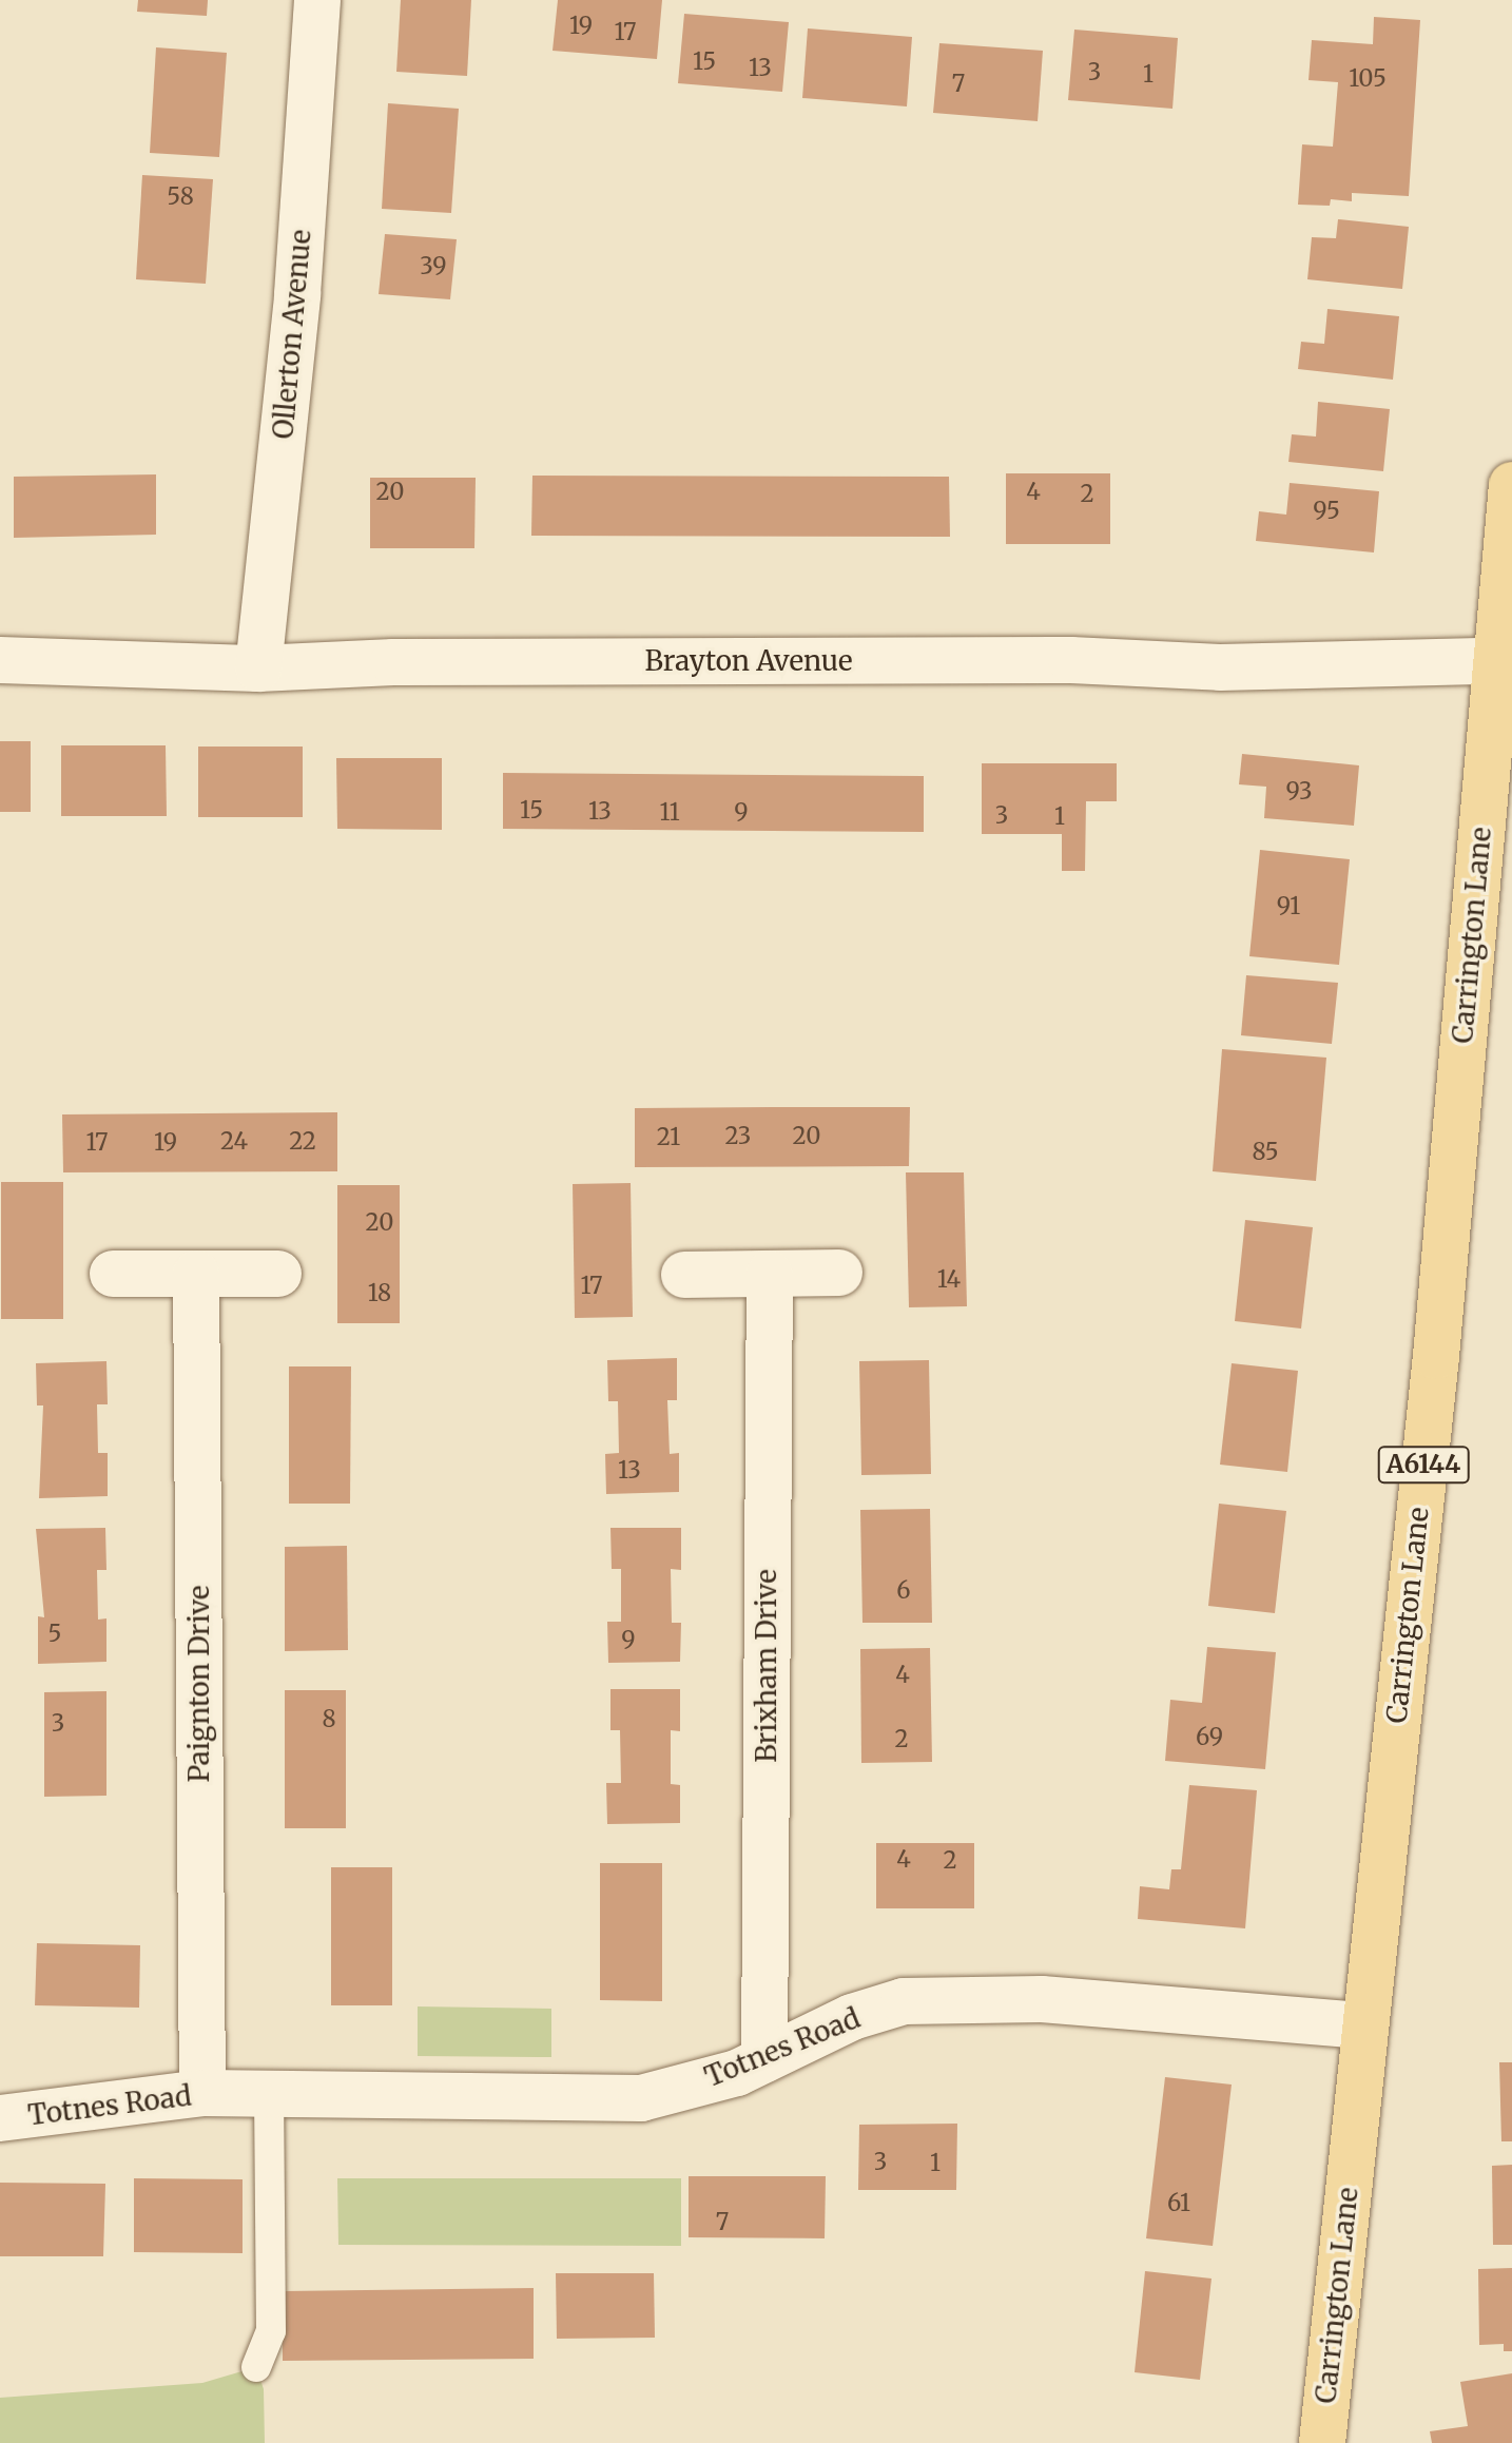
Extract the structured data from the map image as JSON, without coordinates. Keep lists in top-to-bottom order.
{
  "streets": {
    "main road": ["Carrington Lane", "A6144"],
    "street": [
      "Ollerton Avenue",
      "Brayton Avenue",
      "Brixham Drive",
      "Paignton Drive",
      "Totnes Road"
    ]
  },
  "crossings": [
    ["Ollerton Avenue", "Brayton Avenue"],
    ["Brayton Avenue", "Carrington Lane"],
    ["Carrington Lane", "Totnes Road"],
    ["Brixham Drive", "Totnes Road"],
    ["Paignton Drive", "Totnes Road"]
  ],
  "house_numbers": [
    "19",
    "17",
    "15",
    "13",
    "3",
    "1",
    "105",
    "7",
    "58",
    "39",
    "20",
    "4",
    "2",
    "95",
    "93",
    "15",
    "13",
    "11",
    "9",
    "3",
    "1",
    "91",
    "23",
    "20",
    "21",
    "24",
    "22",
    "17",
    "19",
    "85",
    "20",
    "14",
    "17",
    "18",
    "13",
    "6",
    "5",
    "9",
    "4",
    "8",
    "3",
    "69",
    "2",
    "4",
    "2",
    "3",
    "1",
    "61",
    "7"
  ]
}
